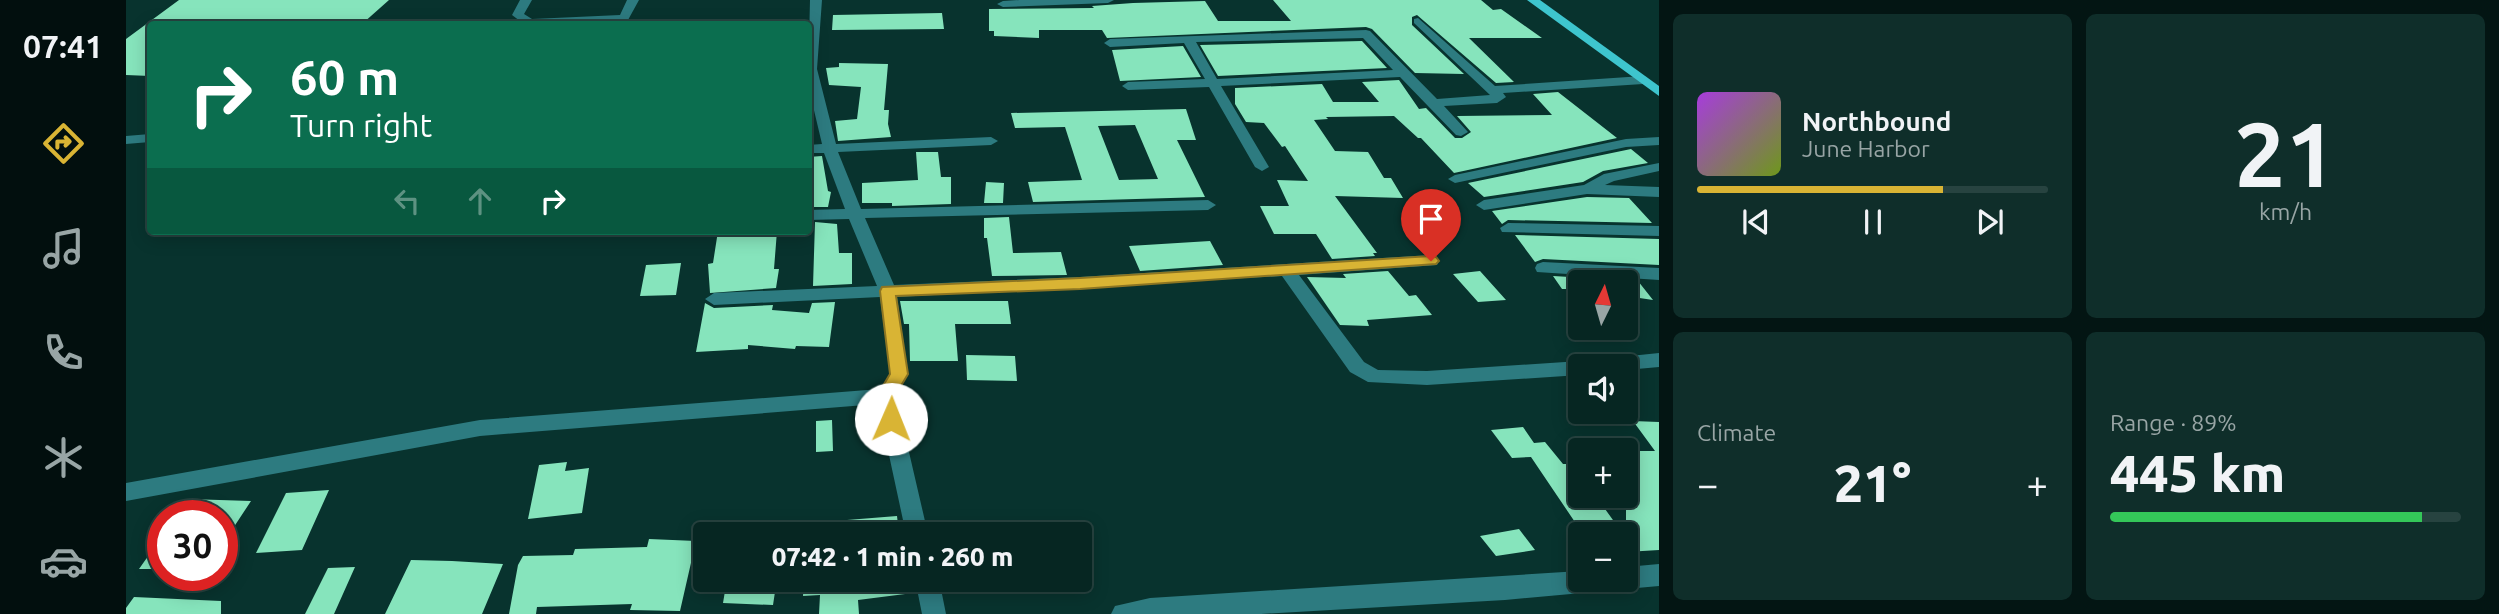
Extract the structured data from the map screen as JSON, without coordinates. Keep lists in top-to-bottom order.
{
  "north": "top",
  "page": {
    "tabs": "07:41",
    "tile": [
      ["21", "km/h"],
      "Climate",
      ["Range · 89%", "445 km"]
    ],
    "turn": ["60 m", "Turn right"],
    "song": ["Northbound", "June Harbor"],
    "map_buttons": ["+", "−"],
    "heat": ["−", "21°", "+"],
    "limit": "30",
    "trip": "07:42 · 1 min · 260 m"
  }
}
